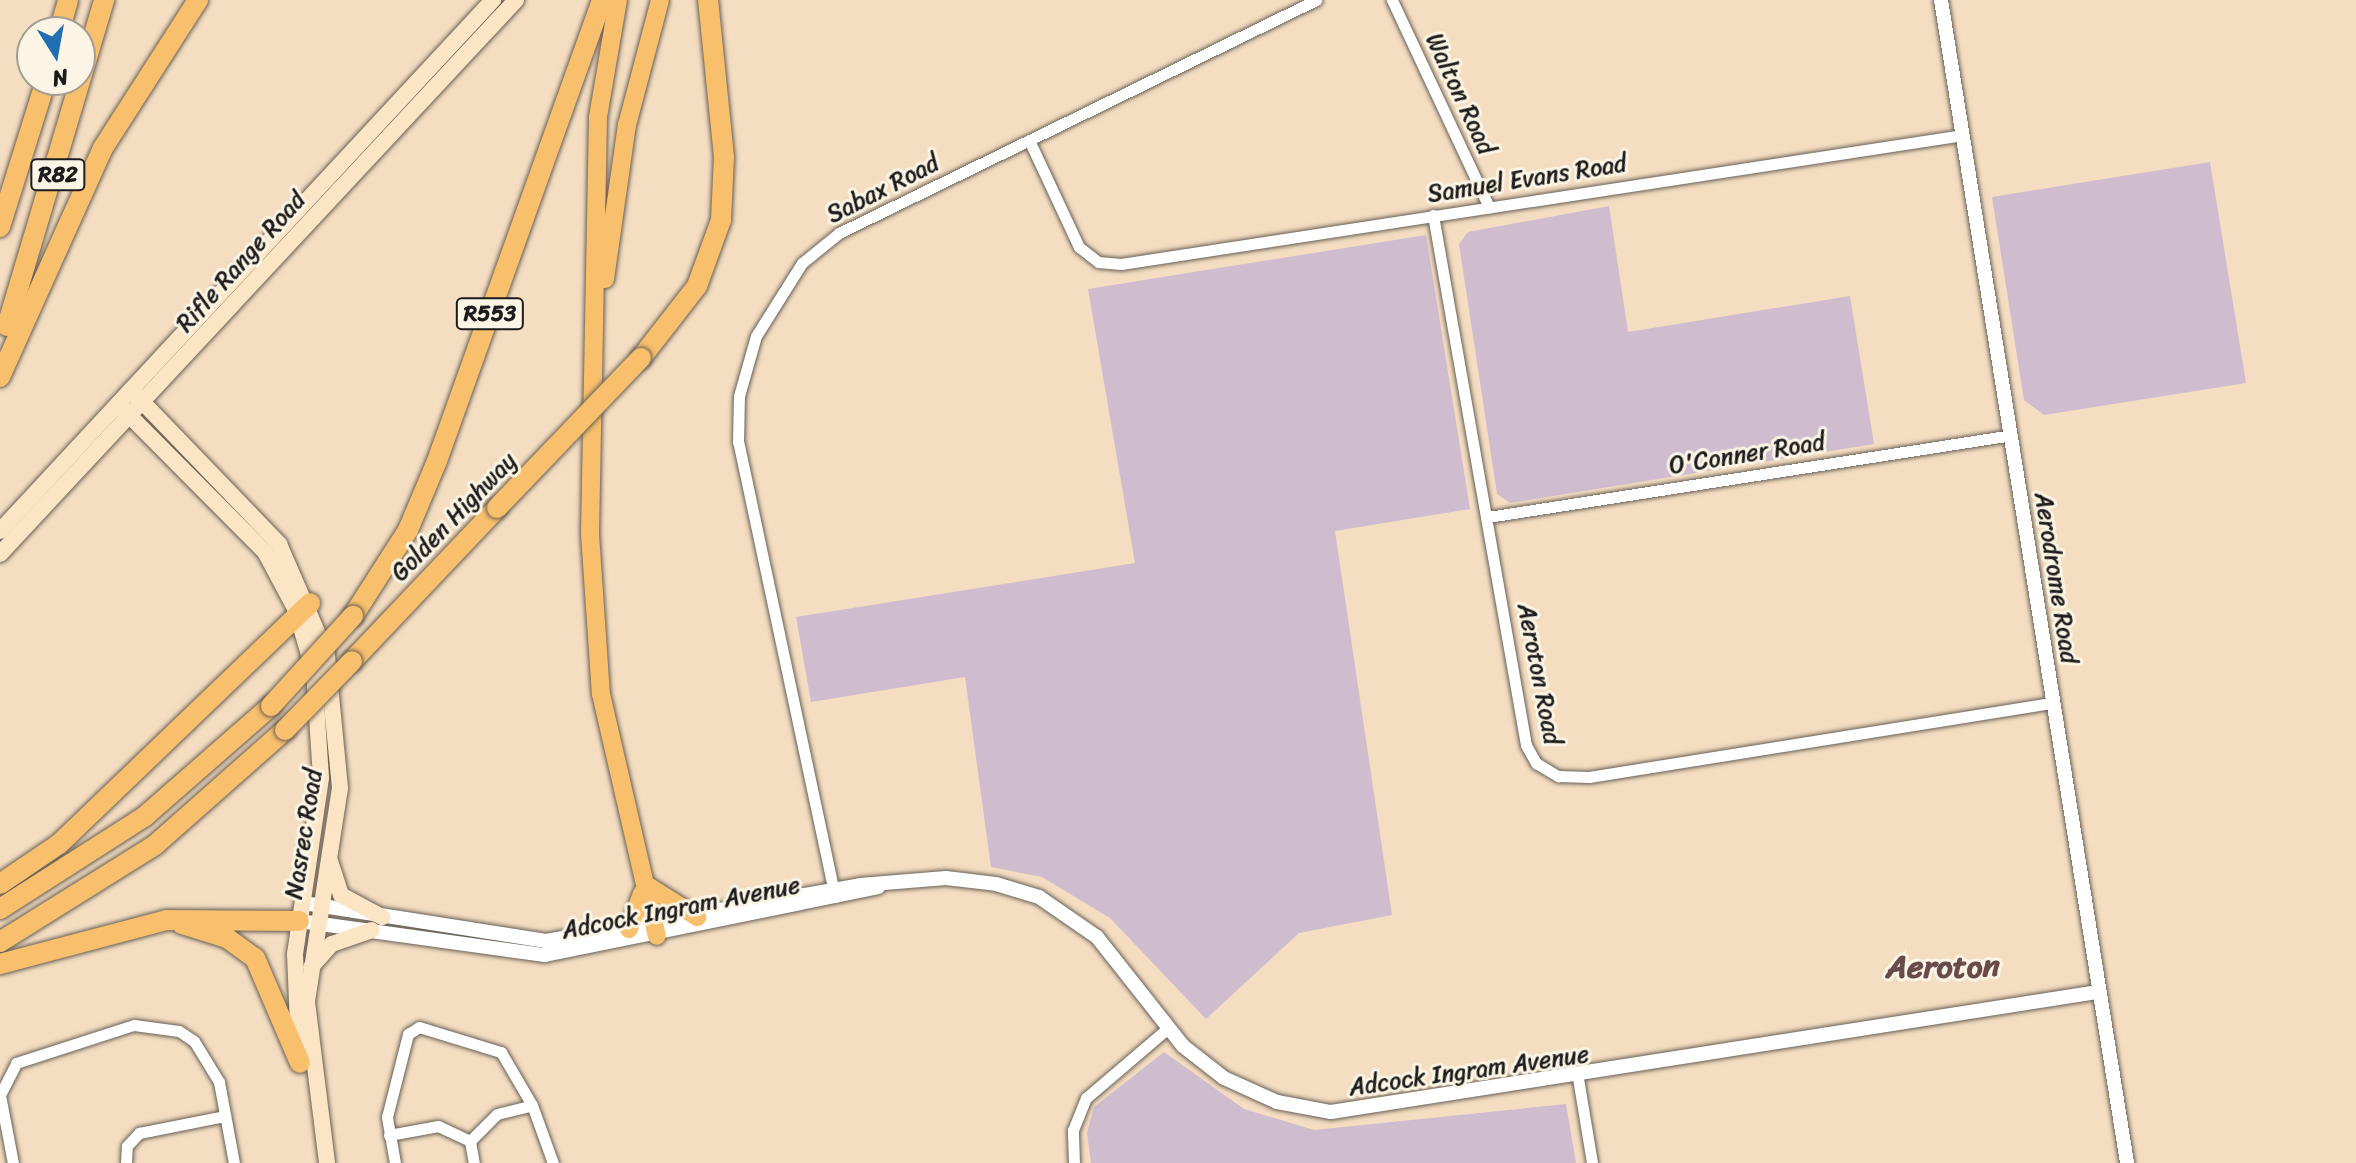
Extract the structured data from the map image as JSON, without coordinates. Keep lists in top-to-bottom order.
{
  "streets": {
    "highway": ["R82", "R553", "Golden Highway"],
    "main road": ["Rifle Range Road", "Nasrec Road"],
    "street": [
      "Walton Road",
      "Samuel Evans Road",
      "Sabax Road",
      "O'Conner Road",
      "Aerodrome Road",
      "Aeroton Road",
      "Adcock Ingram Avenue"
    ]
  },
  "crossings": [
    ["Walton Road", "Samuel Evans Road"],
    ["Samuel Evans Road", "Sabax Road"],
    ["Samuel Evans Road", "Aerodrome Road"],
    ["Samuel Evans Road", "Aeroton Road"],
    ["Sabax Road", "Adcock Ingram Avenue"],
    ["Rifle Range Road", "Nasrec Road"],
    ["O'Conner Road", "Aerodrome Road"],
    ["O'Conner Road", "Aeroton Road"],
    ["Aerodrome Road", "Aeroton Road"],
    ["Aerodrome Road", "Adcock Ingram Avenue"],
    ["Nasrec Road", "Adcock Ingram Avenue"]
  ],
  "districts": ["Aeroton"],
  "north": "bottom"
}
